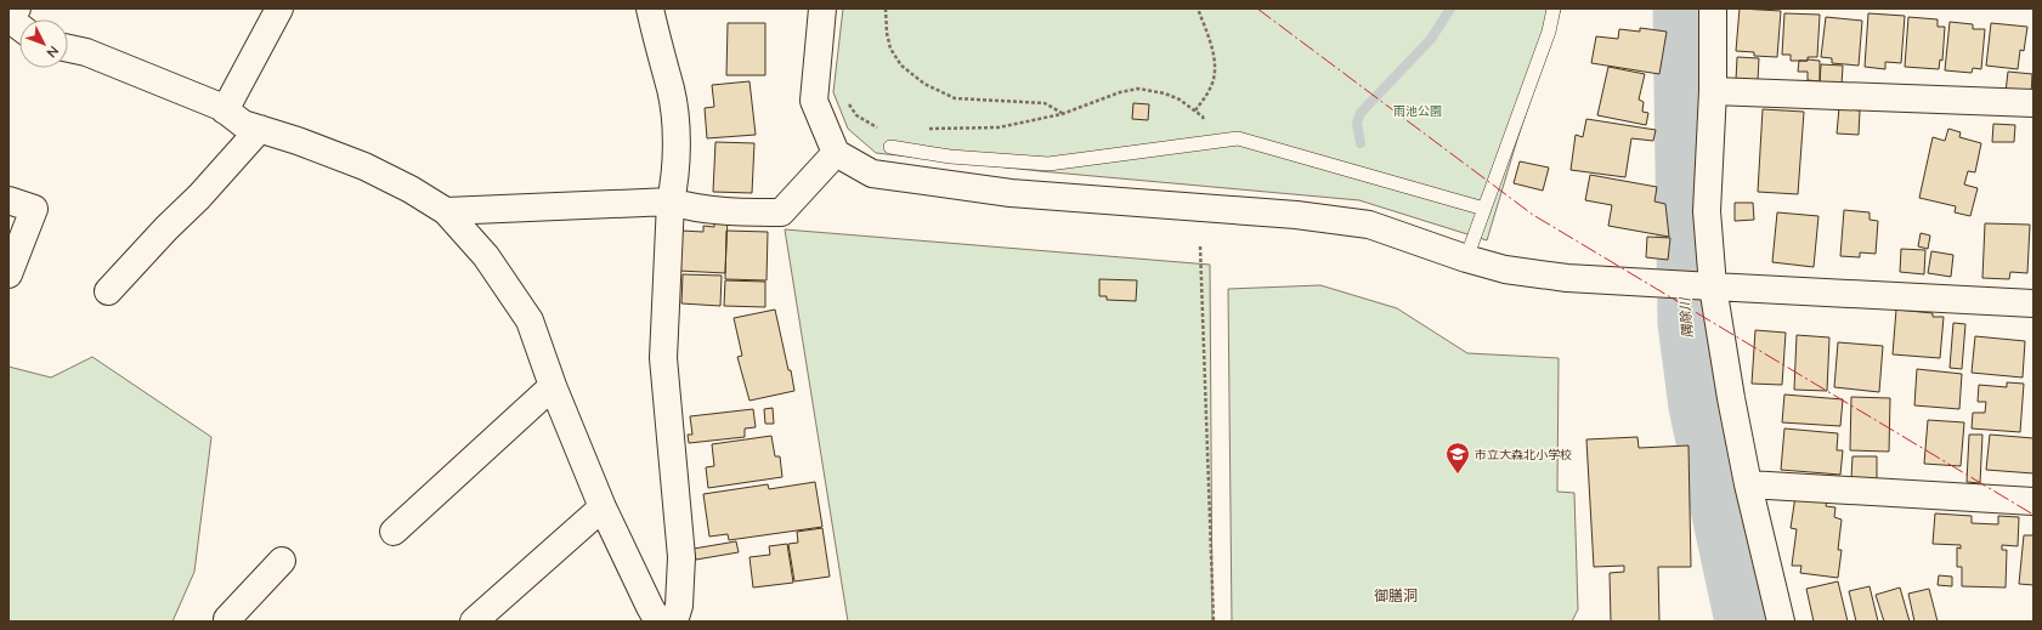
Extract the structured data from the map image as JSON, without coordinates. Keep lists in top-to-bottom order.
{
  "districts": ["御膳洞"],
  "water": ["隅除川"],
  "parks": ["雨池公園"],
  "places": {
    "school or university": ["市立大森北小学校"]
  },
  "north": "bottom right"
}
